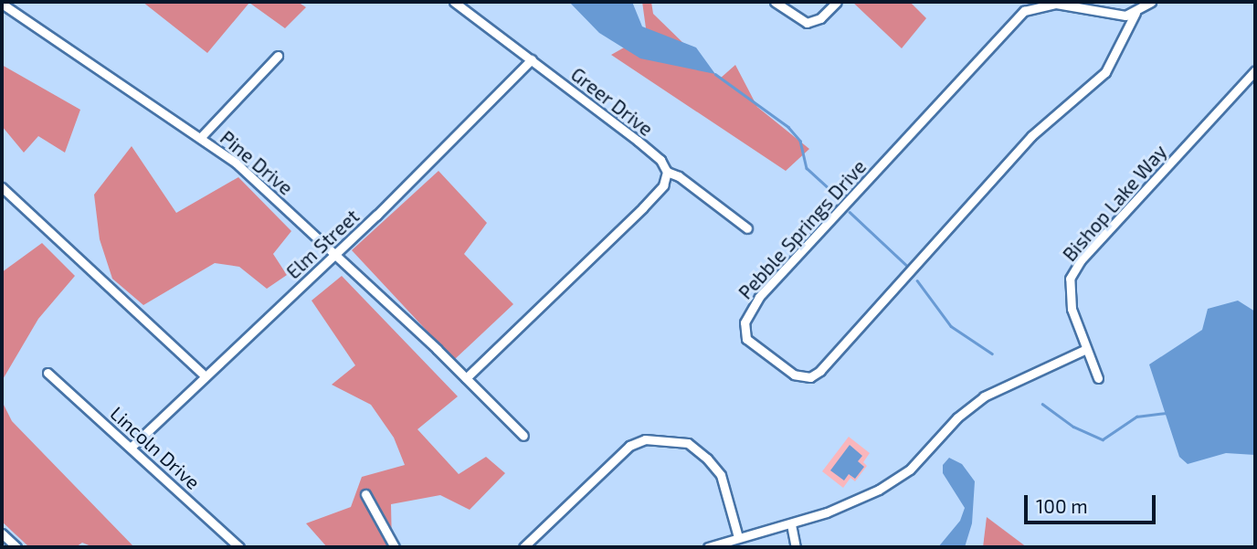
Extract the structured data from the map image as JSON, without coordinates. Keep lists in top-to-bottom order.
{
  "streets": {
    "street": [
      "Greer Drive",
      "Pine Drive",
      "Bishop Lake Way",
      "Pebble Springs Drive",
      "Elm Street",
      "Lincoln Drive"
    ]
  },
  "crossings": [
    ["Greer Drive", "Elm Street"],
    ["Pine Drive", "Elm Street"],
    ["Elm Street", "Lincoln Drive"]
  ],
  "scale_bar": "100 m"
}
